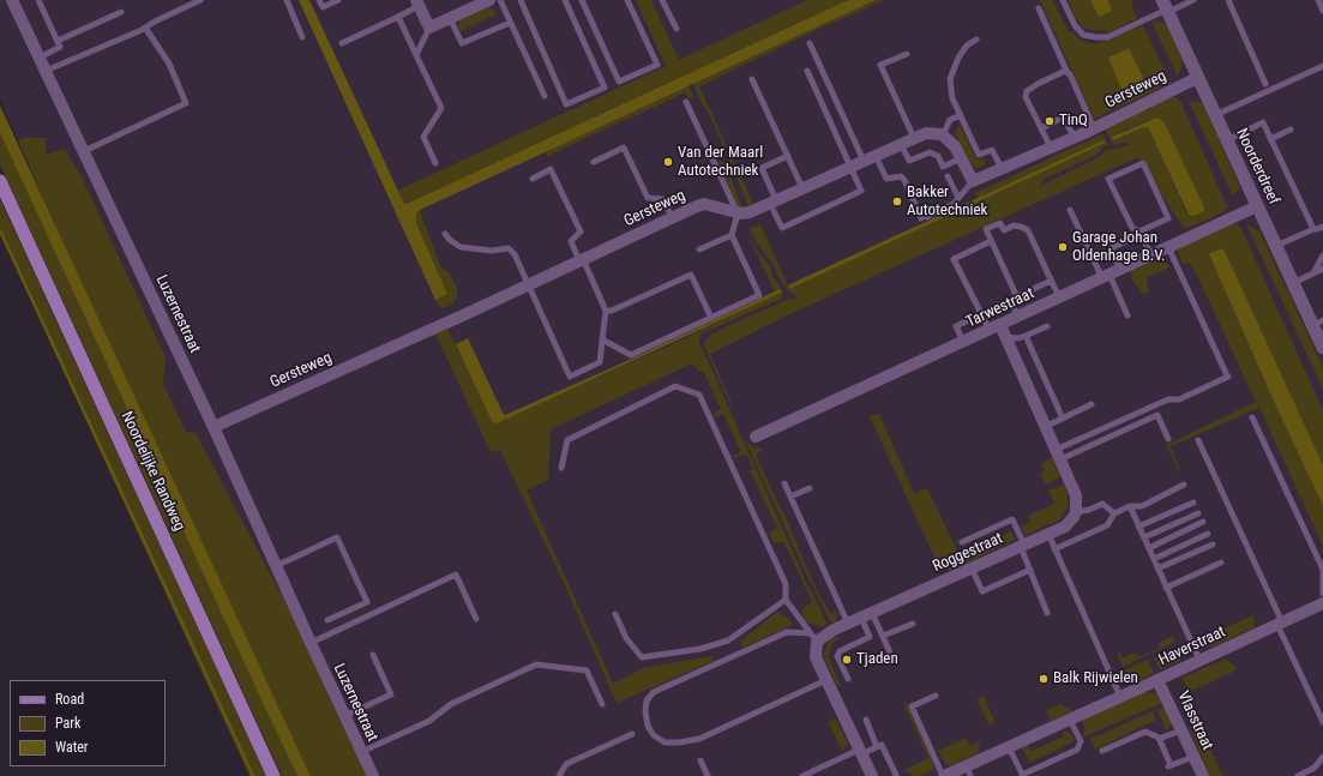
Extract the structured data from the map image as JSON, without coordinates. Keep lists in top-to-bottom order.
{
  "streets": {
    "main road": ["Noordelijke Randweg"],
    "street": [
      "Gersteweg",
      "Noorderdreef",
      "Tarwestraat",
      "Luzernestraat",
      "Roggestraat",
      "Haverstraat",
      "Vlasstraat"
    ]
  },
  "crossings": [
    ["Gersteweg", "Noorderdreef"],
    ["Gersteweg", "Luzernestraat"],
    ["Noorderdreef", "Tarwestraat"],
    ["Haverstraat", "Vlasstraat"]
  ],
  "places": [
    "TinQ",
    "Van der Maarl Autotechniek",
    "Bakker Autotechniek",
    "Garage Johan Oldenhage B.V.",
    "Tjaden",
    "Balk Rijwielen"
  ],
  "legend": ["Road", "Park", "Water"]
}
